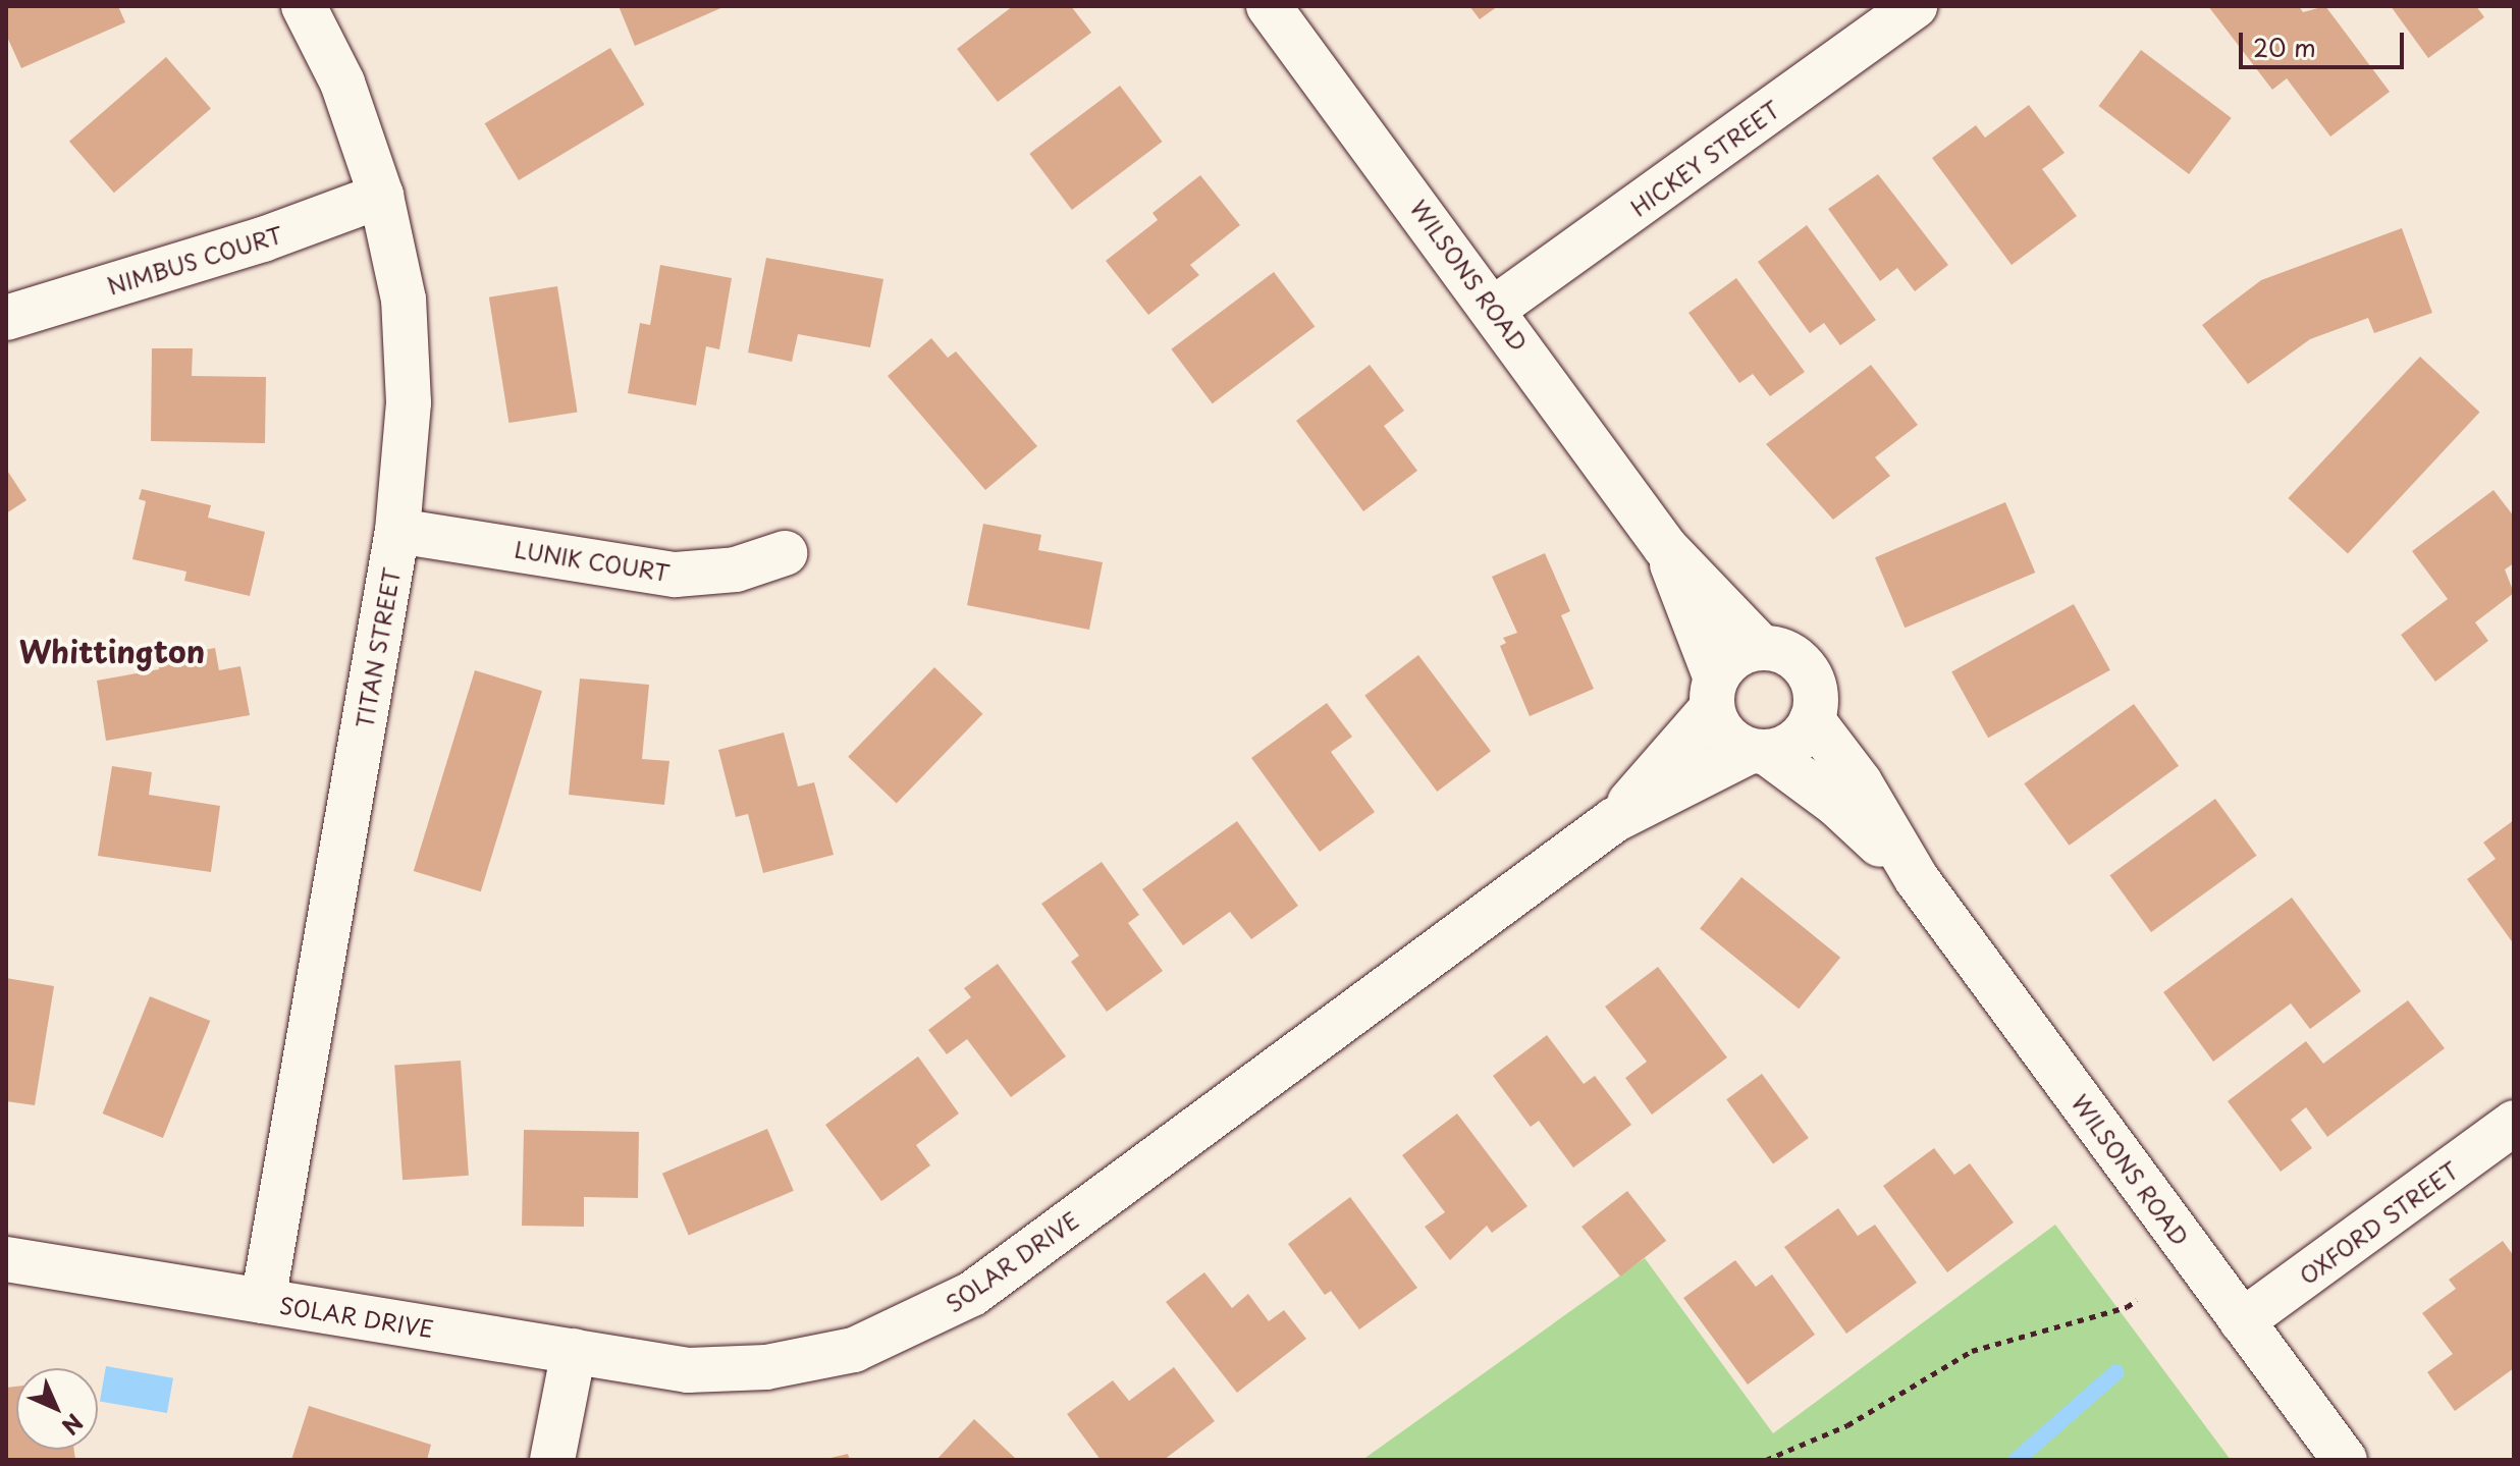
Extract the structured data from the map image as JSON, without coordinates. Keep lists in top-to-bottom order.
{
  "streets": {
    "street": [
      "HICKEY STREET",
      "NIMBUS COURT",
      "WILSONS ROAD",
      "LUNIK COURT",
      "TITAN STREET",
      "OXFORD STREET",
      "SOLAR DRIVE"
    ]
  },
  "crossings": [
    ["HICKEY STREET", "WILSONS ROAD"],
    ["NIMBUS COURT", "TITAN STREET"],
    ["WILSONS ROAD", "OXFORD STREET"],
    ["WILSONS ROAD", "SOLAR DRIVE"],
    ["LUNIK COURT", "TITAN STREET"],
    ["TITAN STREET", "SOLAR DRIVE"]
  ],
  "districts": ["Whittington"],
  "scale_bar": "20 m",
  "north": "bottom right"
}
